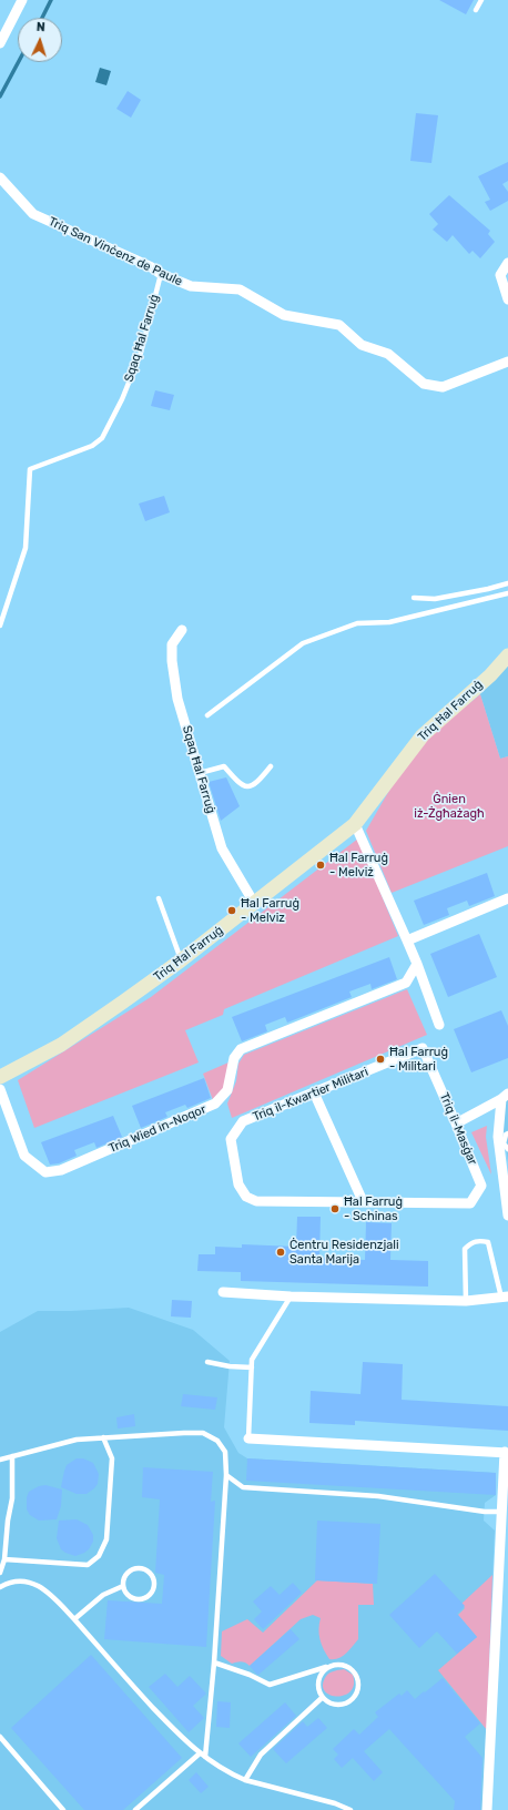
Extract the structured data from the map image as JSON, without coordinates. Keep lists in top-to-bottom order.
{
  "streets": {
    "main road": ["Triq Ħal Farruġ"],
    "street": [
      "Triq San Vinċenz de Paule",
      "Sqaq Ħal Farruġ",
      "Triq il-Kwartier Militari",
      "Triq Wied in-Noqor",
      "Triq il-Masġar"
    ]
  },
  "crossings": [
    ["Triq San Vinċenz de Paule", "Sqaq Ħal Farruġ"],
    ["Sqaq Ħal Farruġ", "Triq Ħal Farruġ"],
    ["Triq il-Kwartier Militari", "Triq il-Masġar"]
  ],
  "parks": ["Ġnien iż-Żgħażagħ"],
  "places": [
    "Ħal Farruġ - Melviż",
    "Ħal Farruġ - Melviz",
    "Ħal Farruġ - Militari",
    "Ħal Farruġ - Schinas",
    "Ċentru Residenzjali Santa Marija"
  ],
  "north": "top"
}
